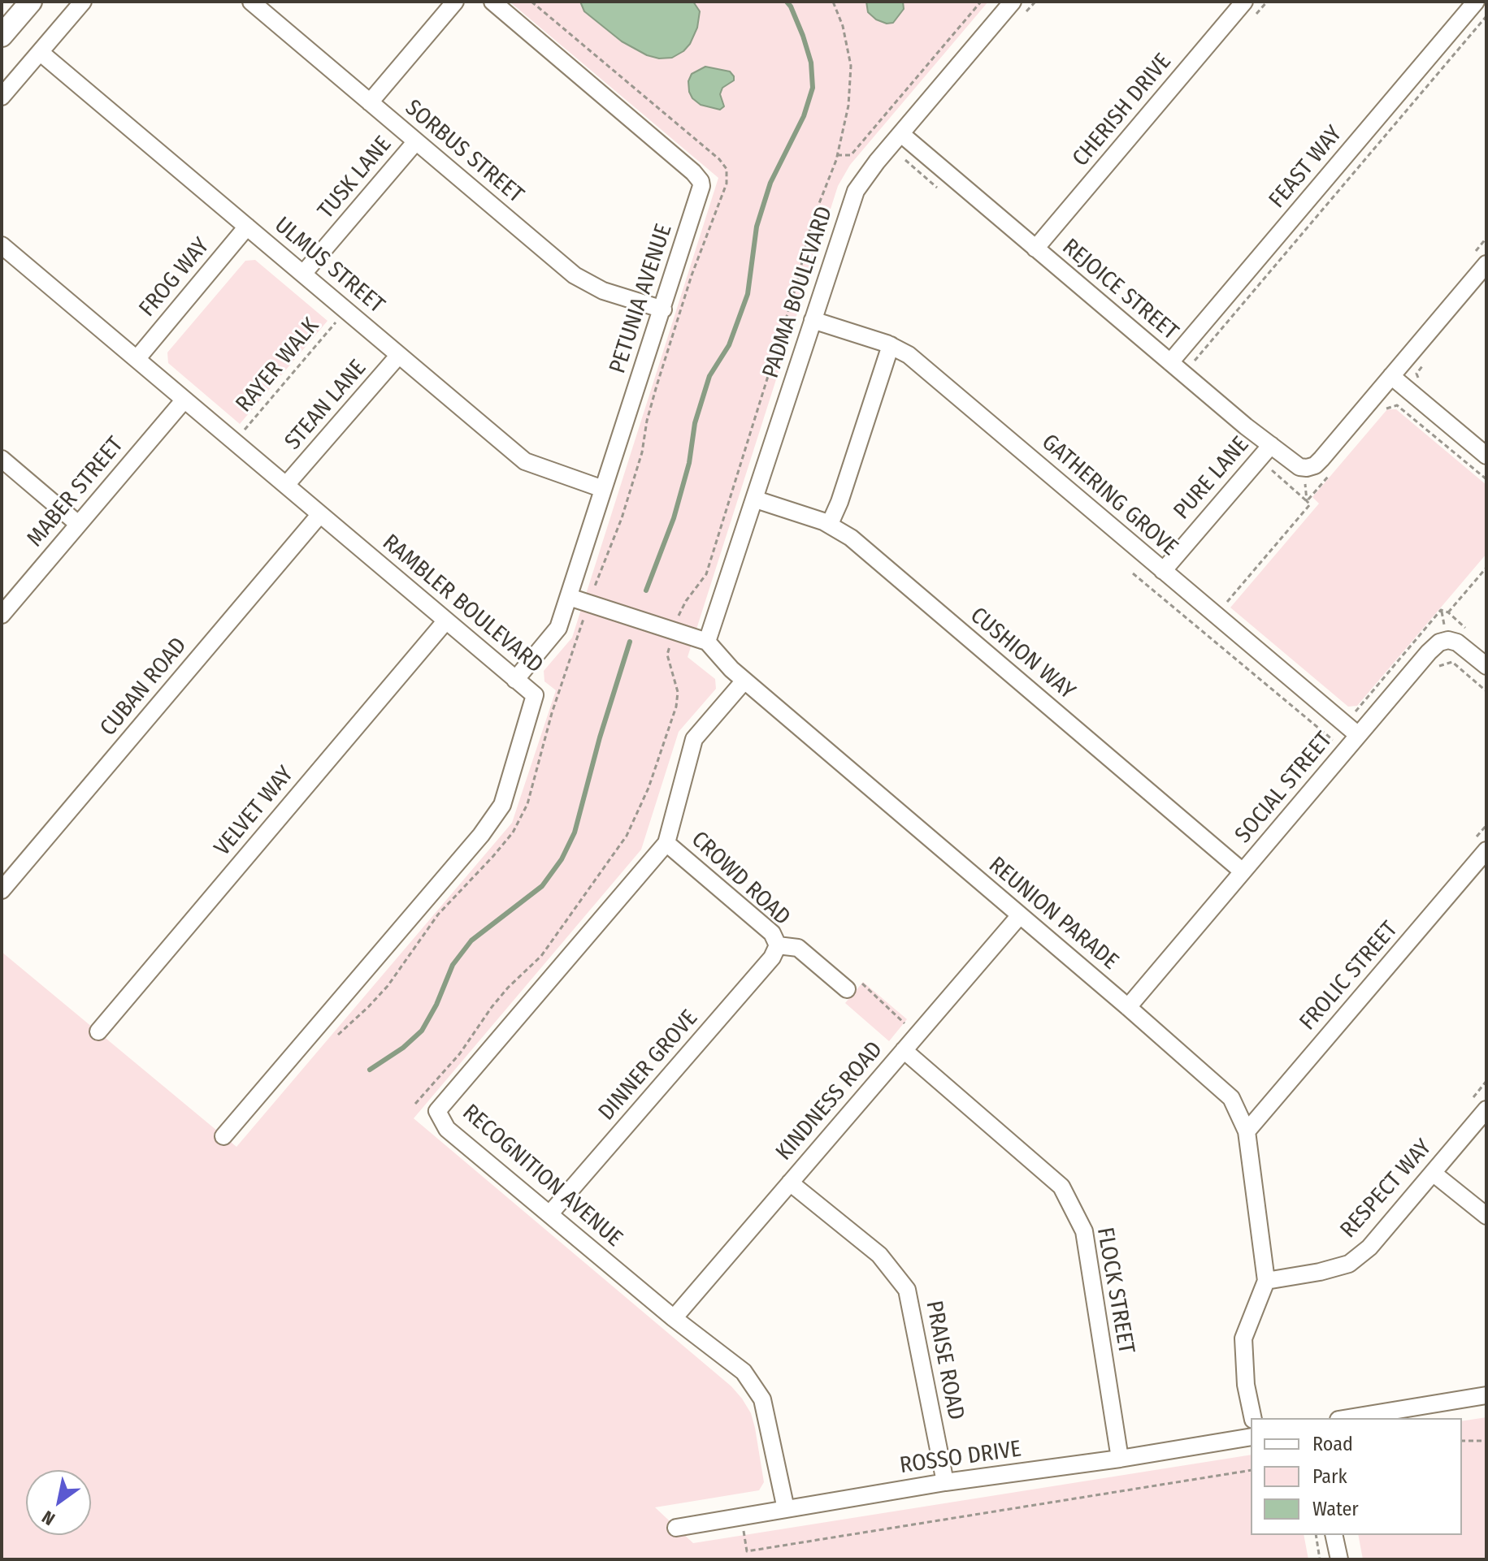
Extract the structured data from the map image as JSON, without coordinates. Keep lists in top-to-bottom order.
{
  "streets": {
    "street": [
      "CHERISH DRIVE",
      "SORBUS STREET",
      "FEAST WAY",
      "TUSK LANE",
      "ULMUS STREET",
      "FROG WAY",
      "REJOICE STREET",
      "PADMA BOULEVARD",
      "PETUNIA AVENUE",
      "STEAN LANE",
      "PURE LANE",
      "MABER STREET",
      "GATHERING GROVE",
      "RAMBLER BOULEVARD",
      "CUSHION WAY",
      "CUBAN ROAD",
      "SOCIAL STREET",
      "VELVET WAY",
      "CROWD ROAD",
      "REUNION PARADE",
      "FROLIC STREET",
      "DINNER GROVE",
      "KINDNESS ROAD",
      "RECOGNITION AVENUE",
      "RESPECT WAY",
      "FLOCK STREET",
      "PRAISE ROAD",
      "ROSSO DRIVE"
    ],
    "path": ["RAYER WALK"]
  },
  "crossings": [
    ["CHERISH DRIVE", "REJOICE STREET"],
    ["SORBUS STREET", "TUSK LANE"],
    ["SORBUS STREET", "PETUNIA AVENUE"],
    ["FEAST WAY", "REJOICE STREET"],
    ["TUSK LANE", "ULMUS STREET"],
    ["ULMUS STREET", "FROG WAY"],
    ["ULMUS STREET", "PETUNIA AVENUE"],
    ["ULMUS STREET", "RAYER WALK"],
    ["ULMUS STREET", "STEAN LANE"],
    ["FROG WAY", "RAMBLER BOULEVARD"],
    ["REJOICE STREET", "PADMA BOULEVARD"],
    ["REJOICE STREET", "PURE LANE"],
    ["PADMA BOULEVARD", "GATHERING GROVE"],
    ["PADMA BOULEVARD", "CUSHION WAY"],
    ["PADMA BOULEVARD", "REUNION PARADE"],
    ["PETUNIA AVENUE", "RAMBLER BOULEVARD"],
    ["PETUNIA AVENUE", "REUNION PARADE"],
    ["RAYER WALK", "RAMBLER BOULEVARD"],
    ["STEAN LANE", "RAMBLER BOULEVARD"],
    ["PURE LANE", "GATHERING GROVE"],
    ["MABER STREET", "RAMBLER BOULEVARD"],
    ["GATHERING GROVE", "SOCIAL STREET"],
    ["RAMBLER BOULEVARD", "CUBAN ROAD"],
    ["RAMBLER BOULEVARD", "VELVET WAY"],
    ["CUSHION WAY", "SOCIAL STREET"],
    ["SOCIAL STREET", "REUNION PARADE"],
    ["CROWD ROAD", "DINNER GROVE"],
    ["CROWD ROAD", "RECOGNITION AVENUE"],
    ["REUNION PARADE", "FROLIC STREET"],
    ["REUNION PARADE", "KINDNESS ROAD"],
    ["REUNION PARADE", "RECOGNITION AVENUE"],
    ["REUNION PARADE", "RESPECT WAY"],
    ["DINNER GROVE", "RECOGNITION AVENUE"],
    ["KINDNESS ROAD", "RECOGNITION AVENUE"],
    ["KINDNESS ROAD", "FLOCK STREET"],
    ["KINDNESS ROAD", "PRAISE ROAD"],
    ["RECOGNITION AVENUE", "ROSSO DRIVE"],
    ["FLOCK STREET", "ROSSO DRIVE"],
    ["PRAISE ROAD", "ROSSO DRIVE"]
  ],
  "legend": ["Road", "Park", "Water"],
  "north": "bottom left"
}
